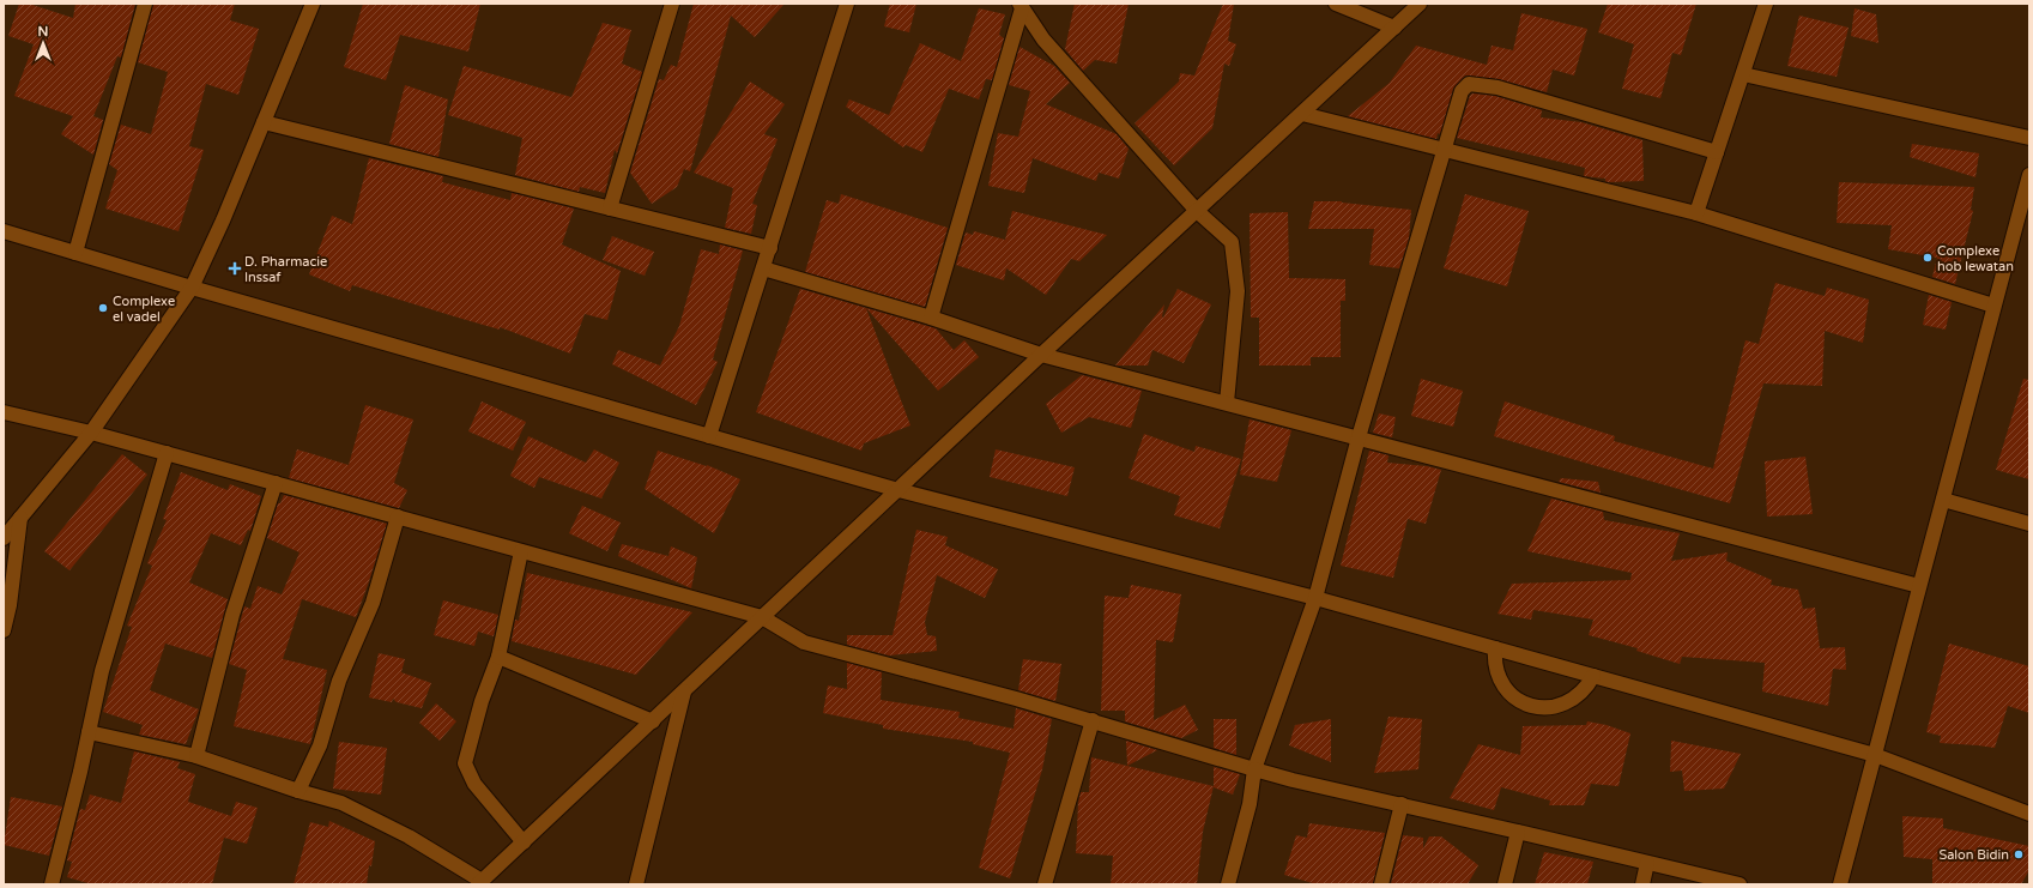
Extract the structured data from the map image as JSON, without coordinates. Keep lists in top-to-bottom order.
{
  "places": {
    "other": ["Complexe hob lewatan", "Complexe el vadel", "Salon Bidin"],
    "health": ["D. Pharmacie Inssaf"]
  },
  "north": "top"
}
